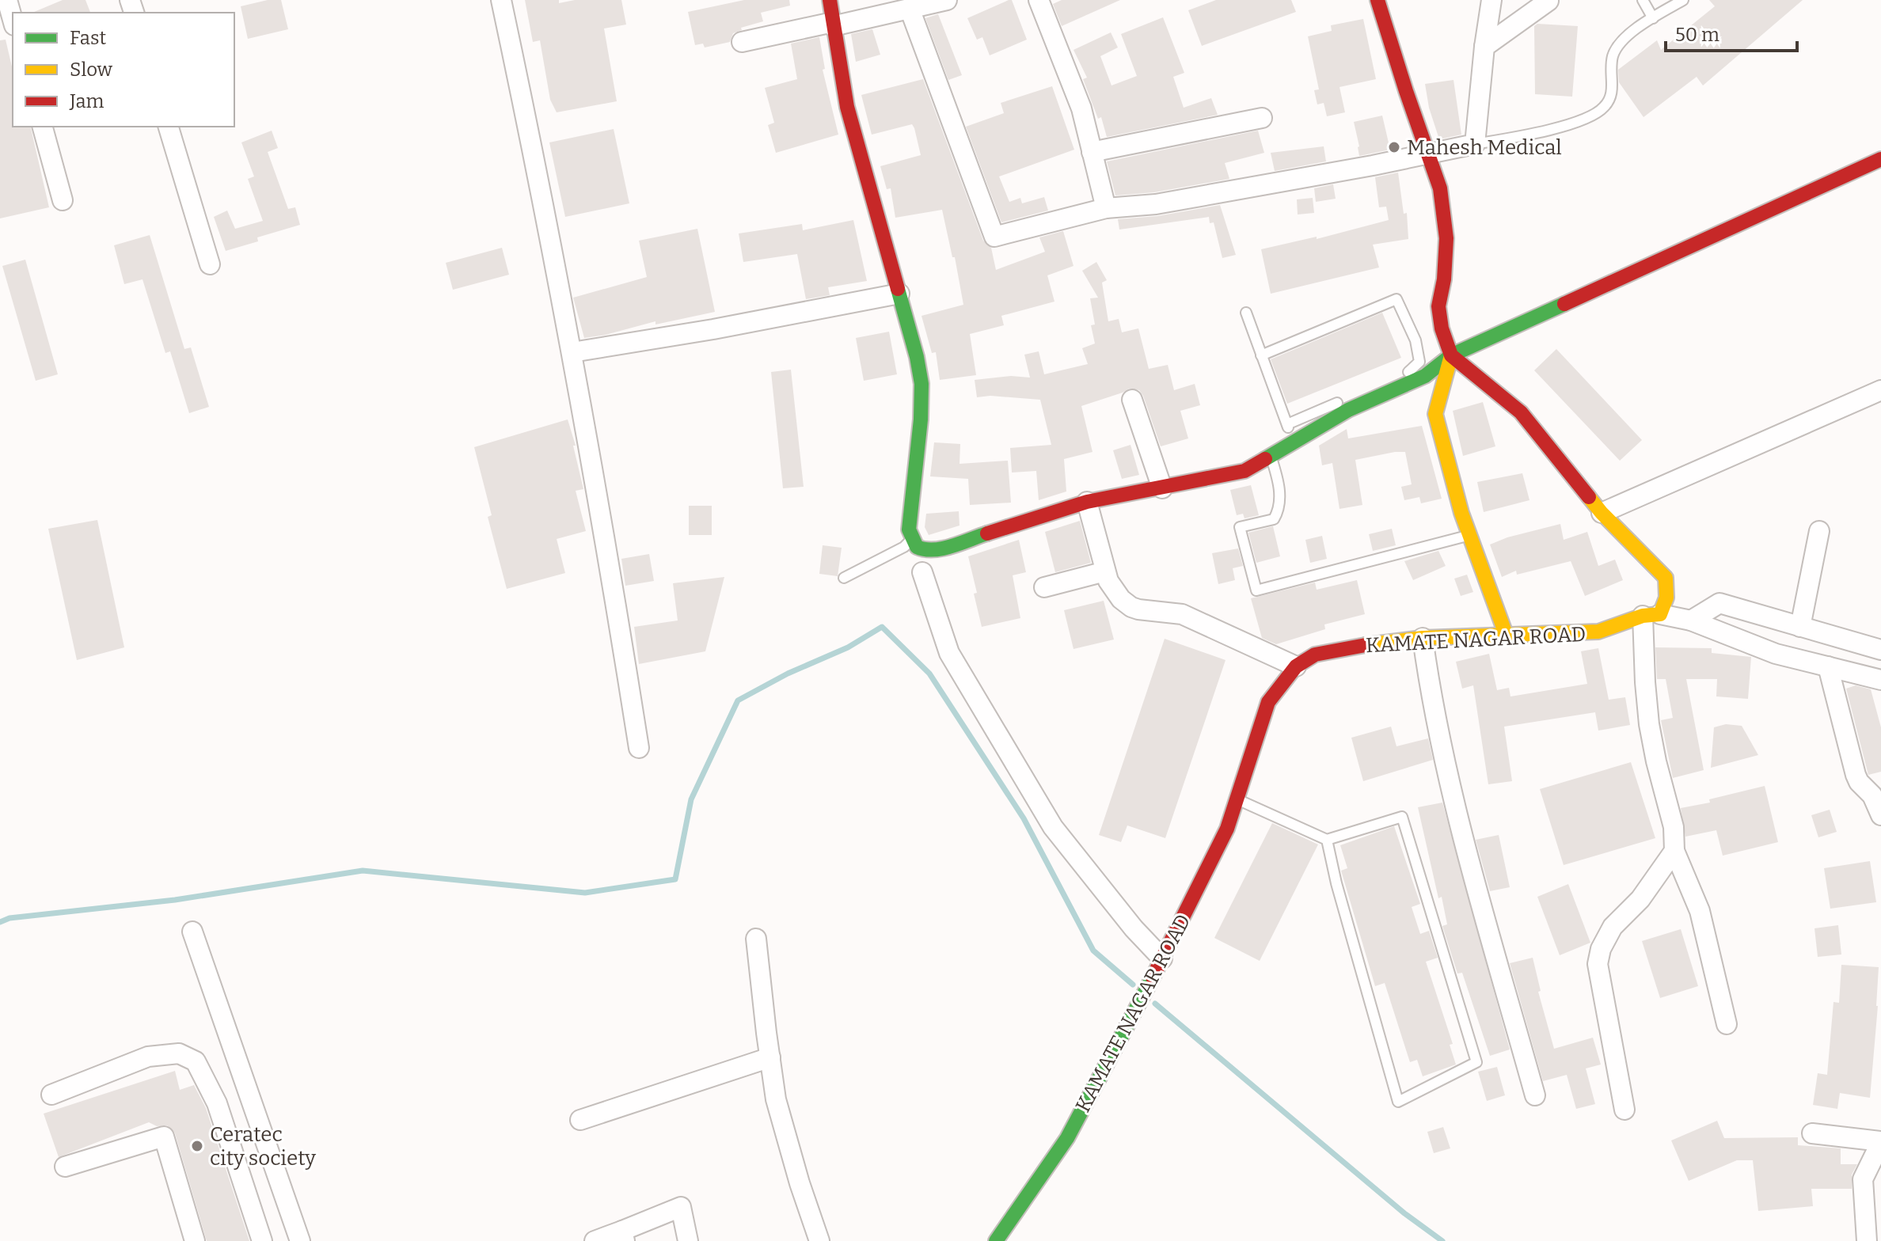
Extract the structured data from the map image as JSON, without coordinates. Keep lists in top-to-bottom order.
{
  "streets": {
    "street": ["KAMATE NAGAR ROAD"]
  },
  "places": ["Mahesh Medical", "Ceratec city society"],
  "legend": ["Fast", "Slow", "Jam"],
  "scale_bar": "50 m"
}
